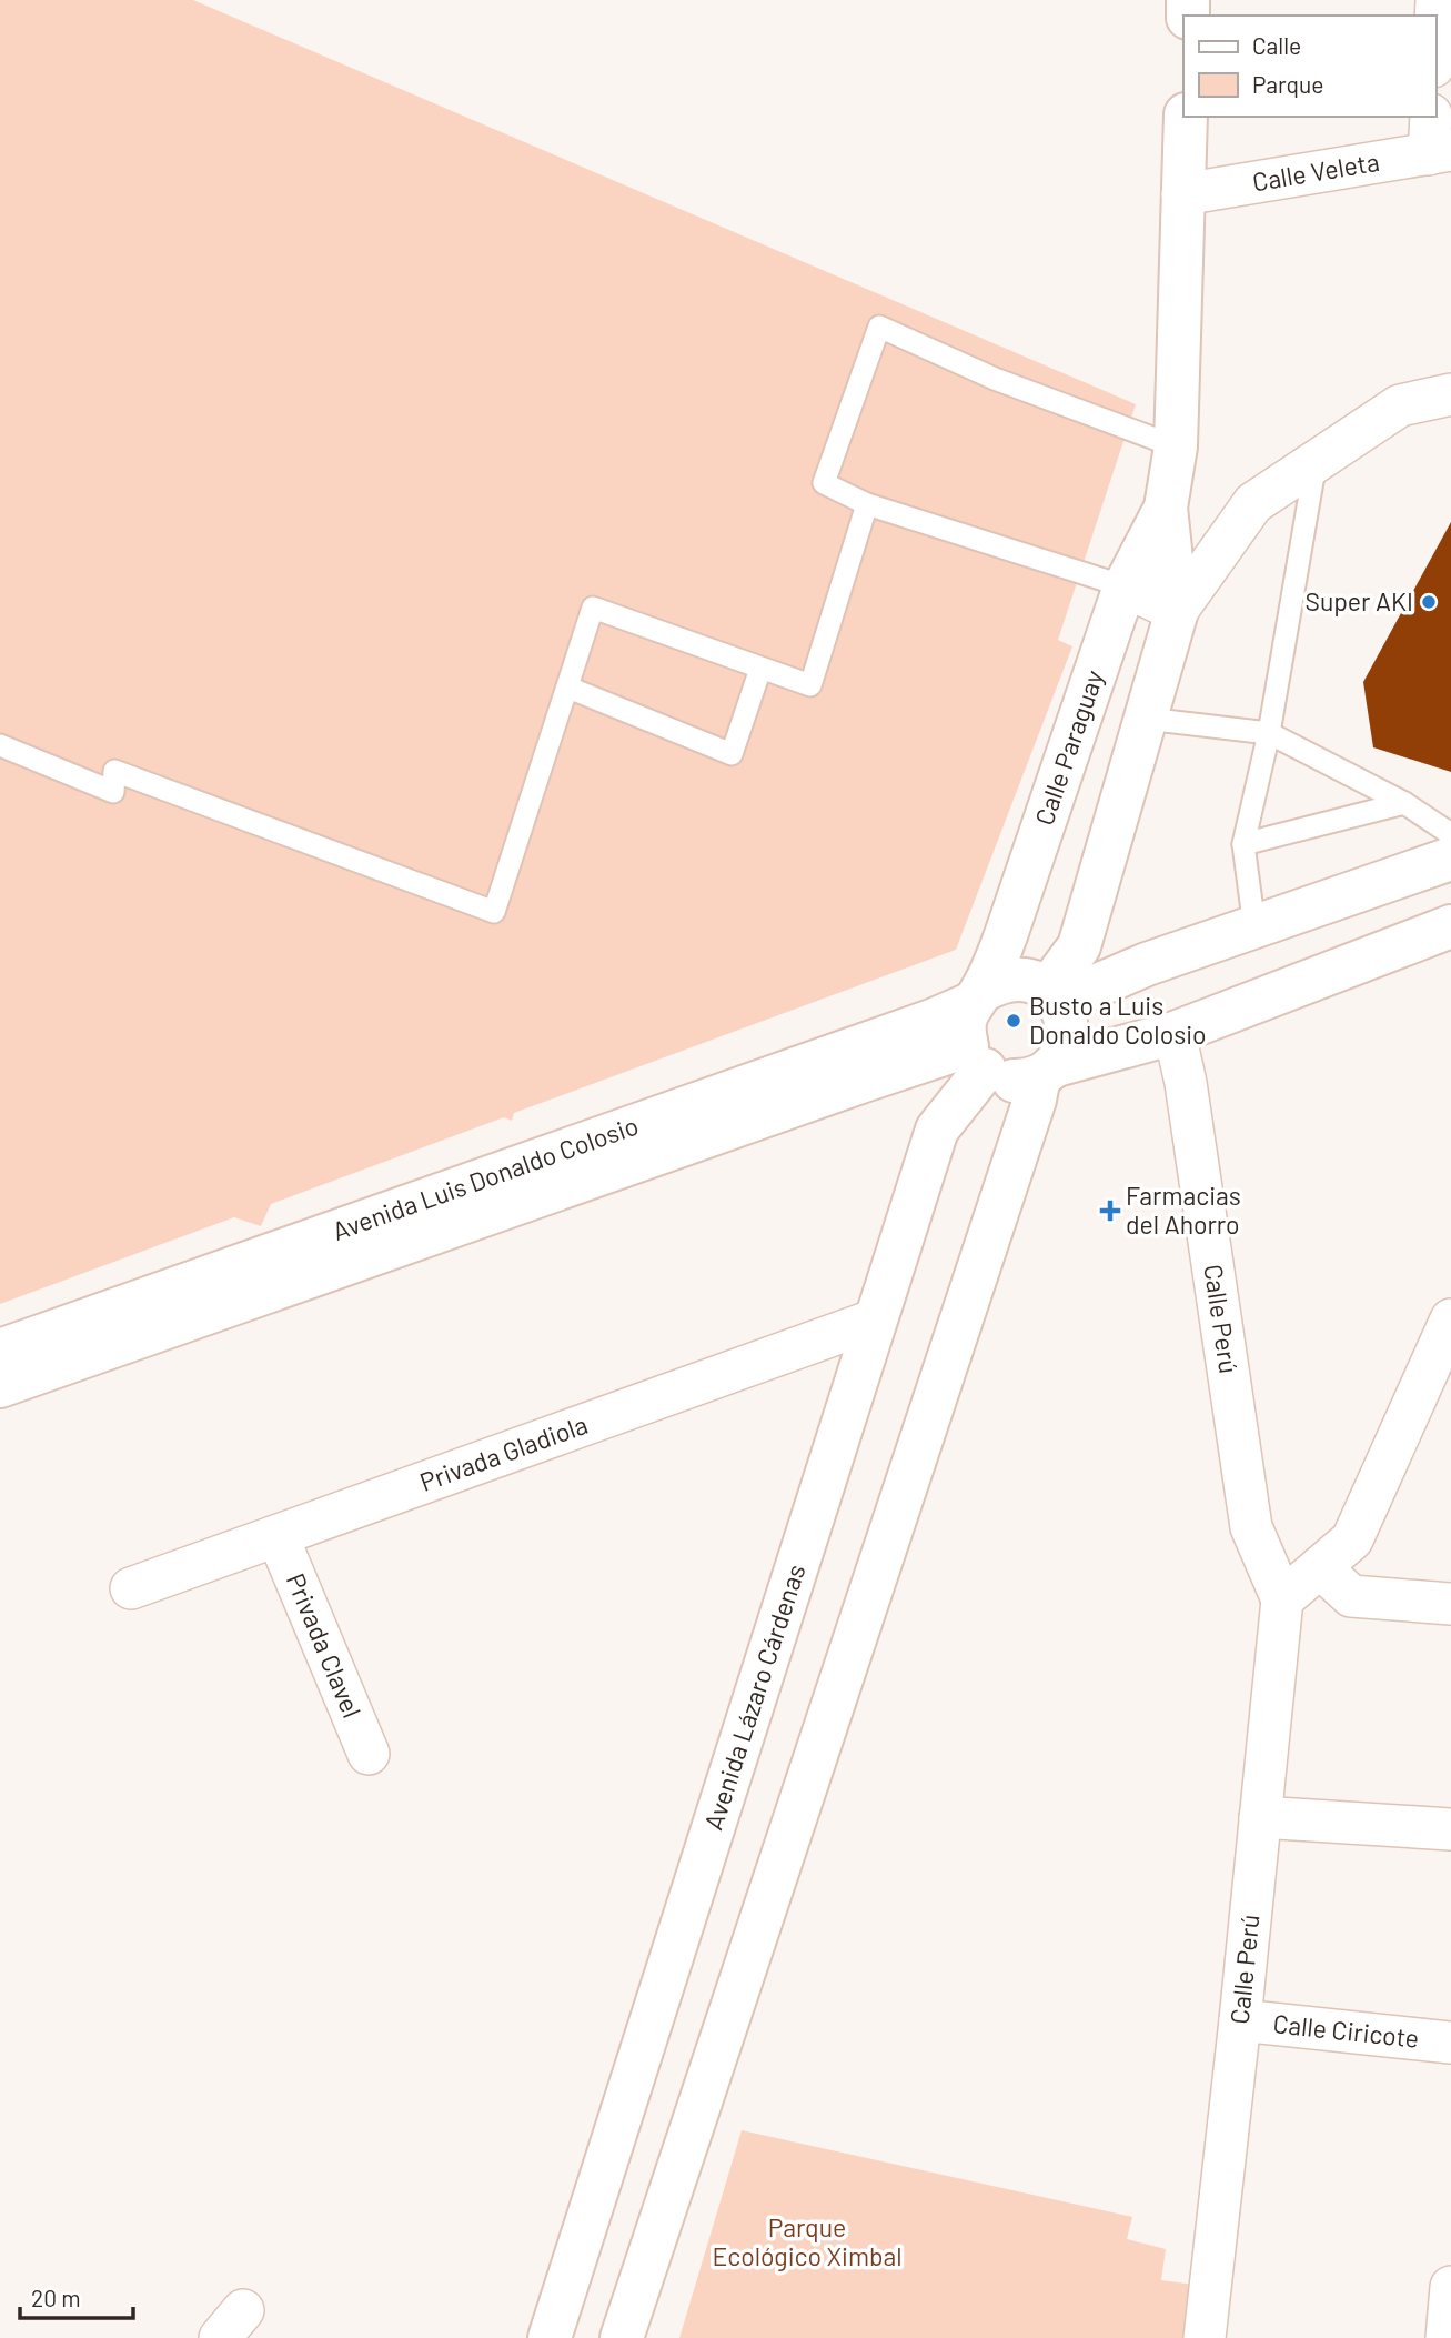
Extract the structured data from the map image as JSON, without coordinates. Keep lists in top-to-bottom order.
{
  "streets": {
    "main road": ["Calle Paraguay", "Avenida Luis Donaldo Colosio", "Avenida Lázaro Cárdenas"],
    "street": [
      "Calle Veleta",
      "Calle Perú",
      "Privada Gladiola",
      "Privada Clavel",
      "Calle Ciricote"
    ]
  },
  "crossings": [
    ["Calle Veleta", "Calle Paraguay"],
    ["Calle Paraguay", "Avenida Luis Donaldo Colosio"],
    ["Calle Paraguay", "Avenida Lázaro Cárdenas"],
    ["Avenida Luis Donaldo Colosio", "Avenida Lázaro Cárdenas"],
    ["Calle Perú", "Calle Ciricote"],
    ["Privada Gladiola", "Privada Clavel"],
    ["Privada Gladiola", "Avenida Lázaro Cárdenas"]
  ],
  "parks": ["Parque Ecológico Ximbal"],
  "places": {
    "other": ["Super AKI", "Busto a Luis Donaldo Colosio"],
    "health": ["Farmacias del Ahorro"]
  },
  "legend": ["Calle", "Parque"],
  "scale_bar": "20 m"
}
